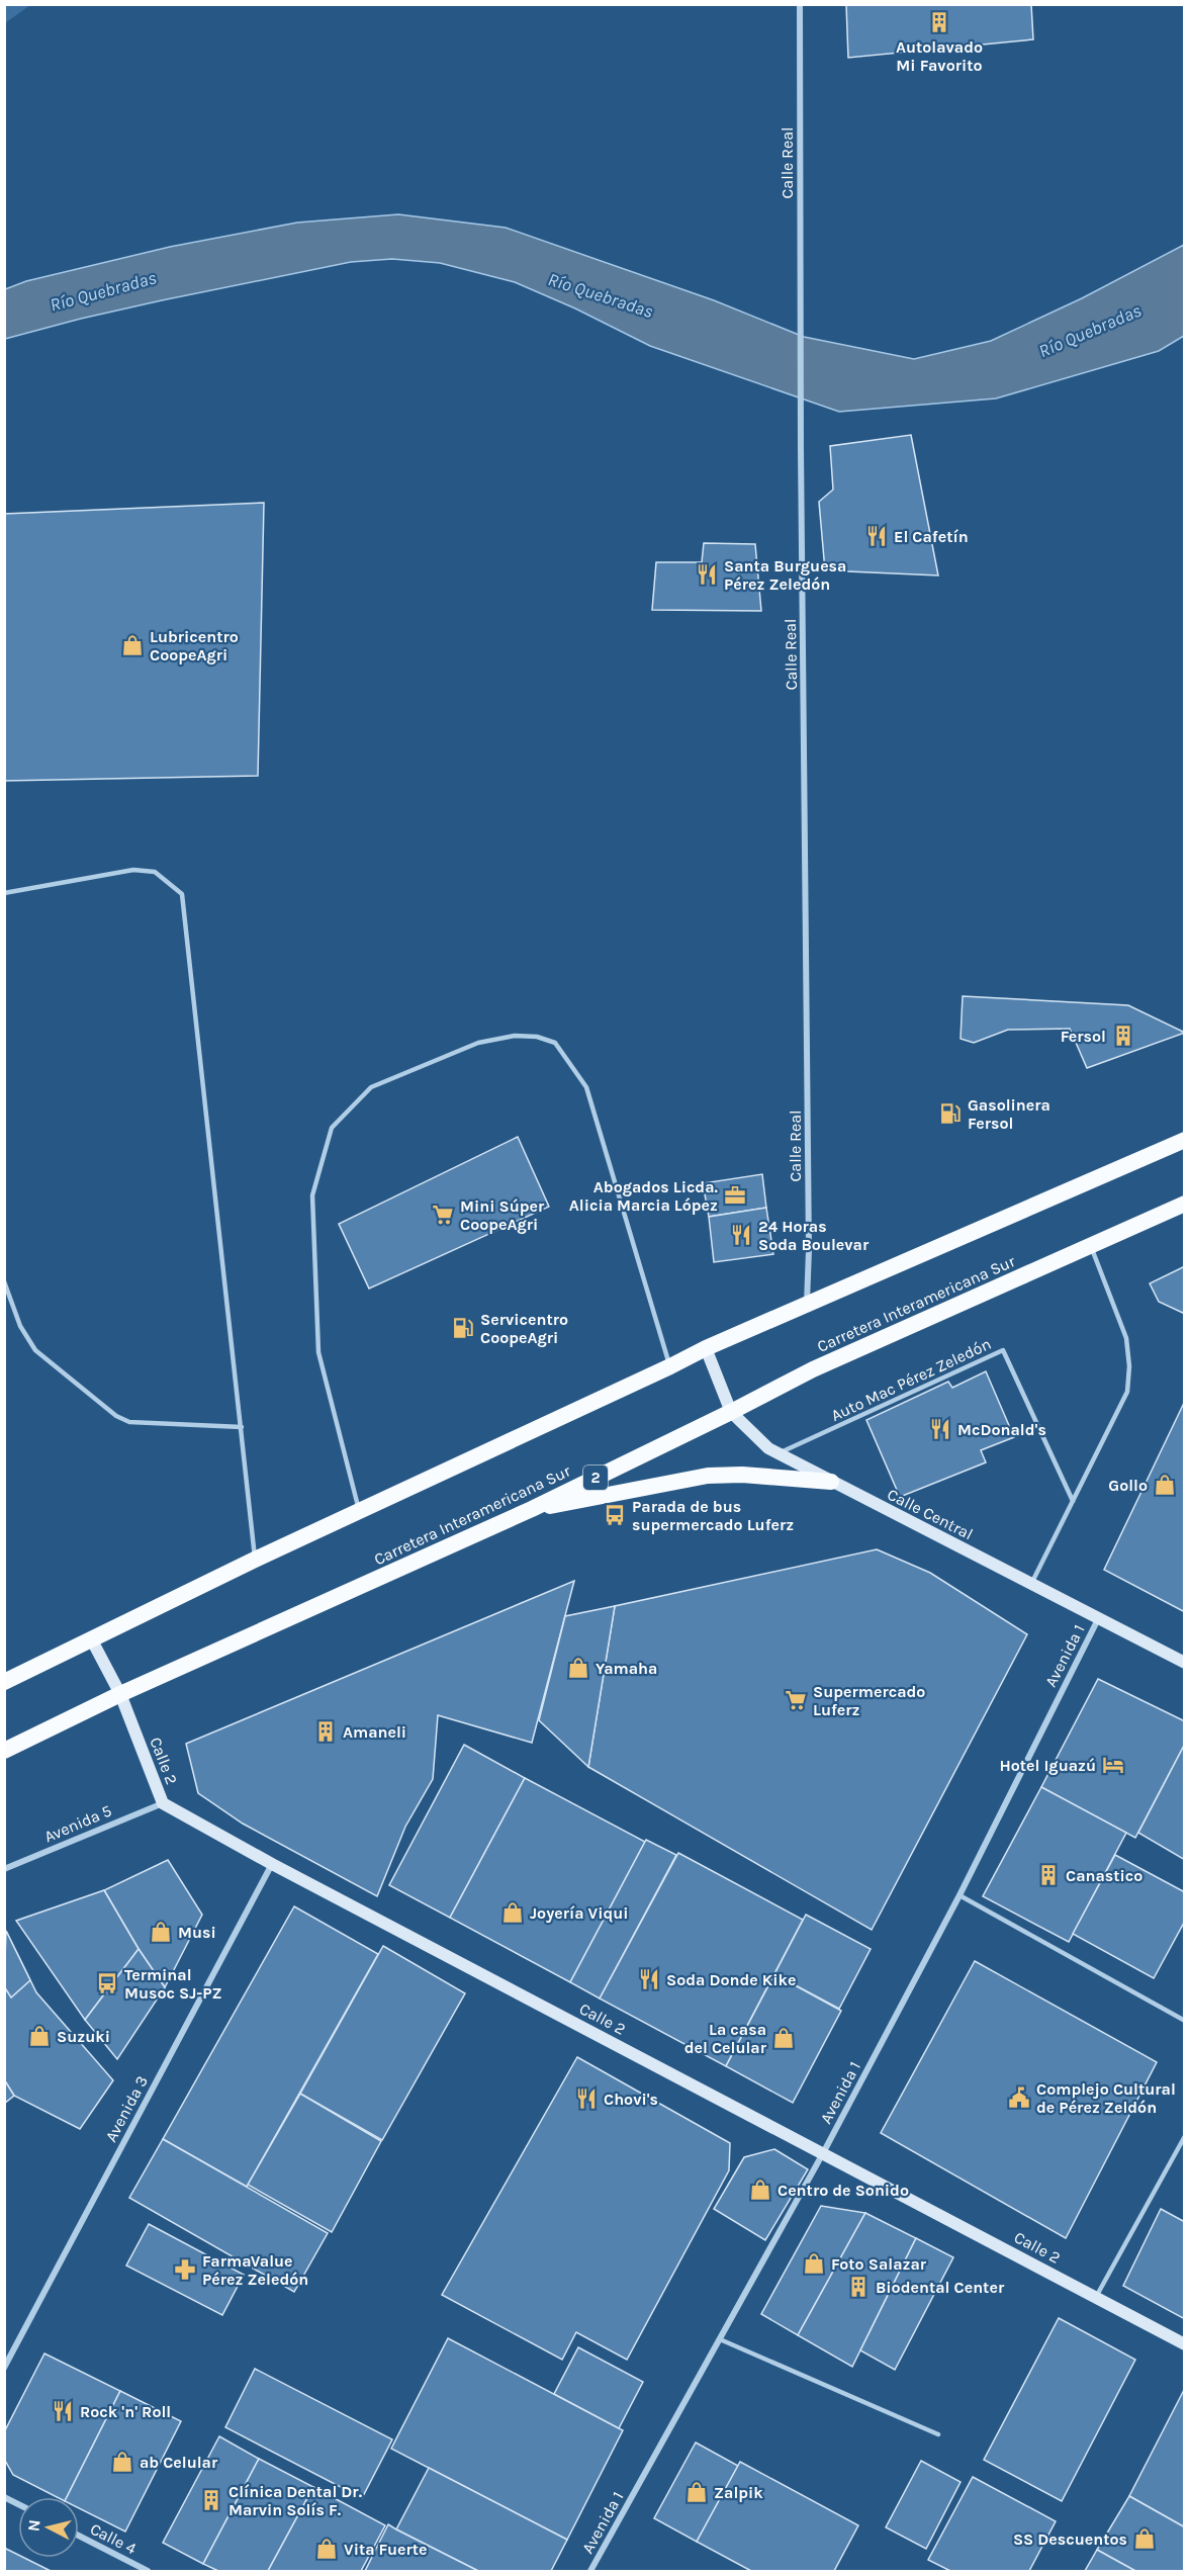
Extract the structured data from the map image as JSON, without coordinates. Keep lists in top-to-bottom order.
{
  "streets": {
    "highway": ["Carretera Interamericana Sur", "2"],
    "main road": ["Calle Central", "Calle 2"],
    "street": [
      "Calle Real",
      "Avenida 1",
      "Avenida 5",
      "Avenida 3",
      "Calle 4"
    ],
    "lane": ["Auto Mac Pérez Zeledón"]
  },
  "crossings": [
    ["Carretera Interamericana Sur", "Calle Central"],
    ["Carretera Interamericana Sur", "Calle 2"],
    ["Auto Mac Pérez Zeledón", "Calle Central"],
    ["Calle Central", "Avenida 1"],
    ["Avenida 1", "Calle 2"],
    ["Calle 2", "Avenida 5"],
    ["Calle 2", "Avenida 3"]
  ],
  "water": ["Río Quebradas"],
  "places": {
    "building": [
      "Autolavado Mi Favorito",
      "Fersol",
      "Amaneli",
      "Canastico",
      "Biodental Center",
      "Clínica Dental Dr. Marvin Solís F."
    ],
    "restaurant": [
      "El Cafetín",
      "Santa Burguesa Pérez Zeledón",
      "24 Horas Soda Boulevar",
      "McDonald's",
      "Soda Donde Kike",
      "Chovi's",
      "Rock 'n' Roll"
    ],
    "shop": [
      "Lubricentro CoopeAgri",
      "Gollo",
      "Yamaha",
      "Joyería Viqui",
      "Musi",
      "Suzuki",
      "La casa del Celular",
      "Centro de Sonido",
      "Foto Salazar",
      "ab Celular",
      "Zalpik",
      "SS Descuentos",
      "Vita Fuerte"
    ],
    "fuel station": ["Gasolinera Fersol", "Servicentro CoopeAgri"],
    "office": ["Abogados Licda. Alicia Marcia López"],
    "supermarket": ["Mini Súper CoopeAgri", "Supermercado Luferz"],
    "bus stop": ["Parada de bus supermercado Luferz", "Terminal Musoc SJ-PZ"],
    "hotel": ["Hotel Iguazú"],
    "public building": ["Complejo Cultural de Pérez Zeldón"],
    "pharmacy": ["FarmaValue Pérez Zeledón"]
  },
  "north": "left"
}
